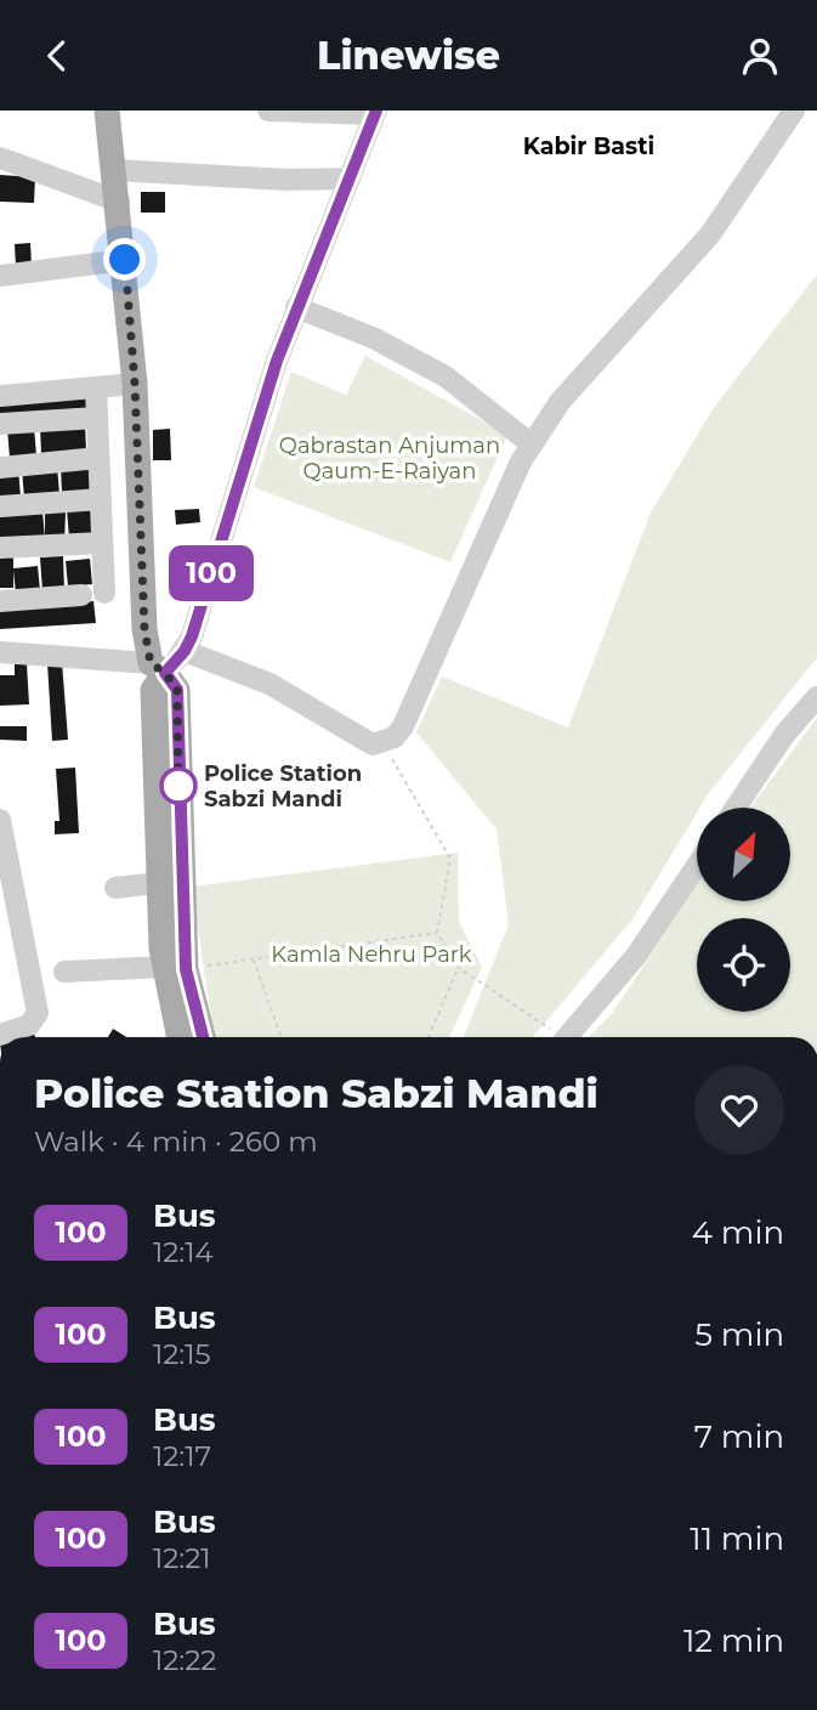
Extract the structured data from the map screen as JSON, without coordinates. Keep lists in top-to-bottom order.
{
  "districts": ["Kabir Basti"],
  "parks": ["Qabrastan Anjuman Qaum-E-Raiyan", "Kamla Nehru Park"],
  "places": ["Police Station Sabzi Mandi"],
  "lines": ["bus line 100"],
  "north": "top right",
  "page": {
    "header": "Linewise",
    "on_map": "100",
    "heading": ["Police Station Sabzi Mandi", "Walk · 4 min · 260 m"],
    "list": [
      {
        "mark": "100",
        "name": "Bus",
        "note": "12:14",
        "value": "4 min"
      },
      {
        "mark": "100",
        "name": "Bus",
        "note": "12:15",
        "value": "5 min"
      },
      {
        "mark": "100",
        "name": "Bus",
        "note": "12:17",
        "value": "7 min"
      },
      {
        "mark": "100",
        "name": "Bus",
        "note": "12:21",
        "value": "11 min"
      },
      {
        "mark": "100",
        "name": "Bus",
        "note": "12:22",
        "value": "12 min"
      }
    ]
  }
}
